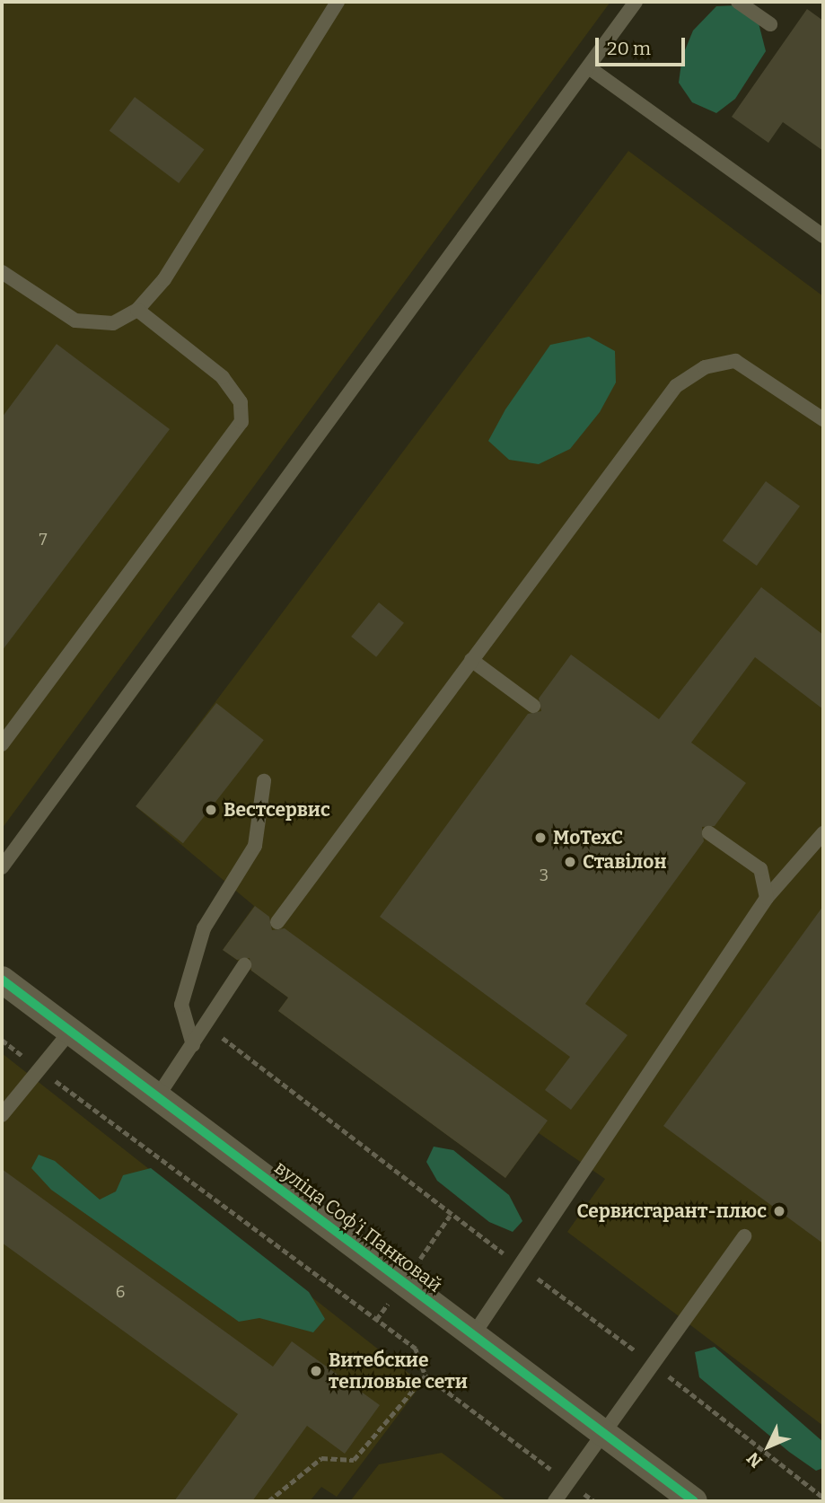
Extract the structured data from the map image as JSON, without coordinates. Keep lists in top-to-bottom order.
{
  "streets": {
    "street": ["вуліца Софʼі Панковай"]
  },
  "places": [
    "Вестсервис",
    "MoTexC",
    "Ставілон",
    "Сервисгарант-плюс",
    "Витебские тепловые сети"
  ],
  "house_numbers": ["7", "3", "6"],
  "scale_bar": "20 m",
  "north": "bottom left"
}
